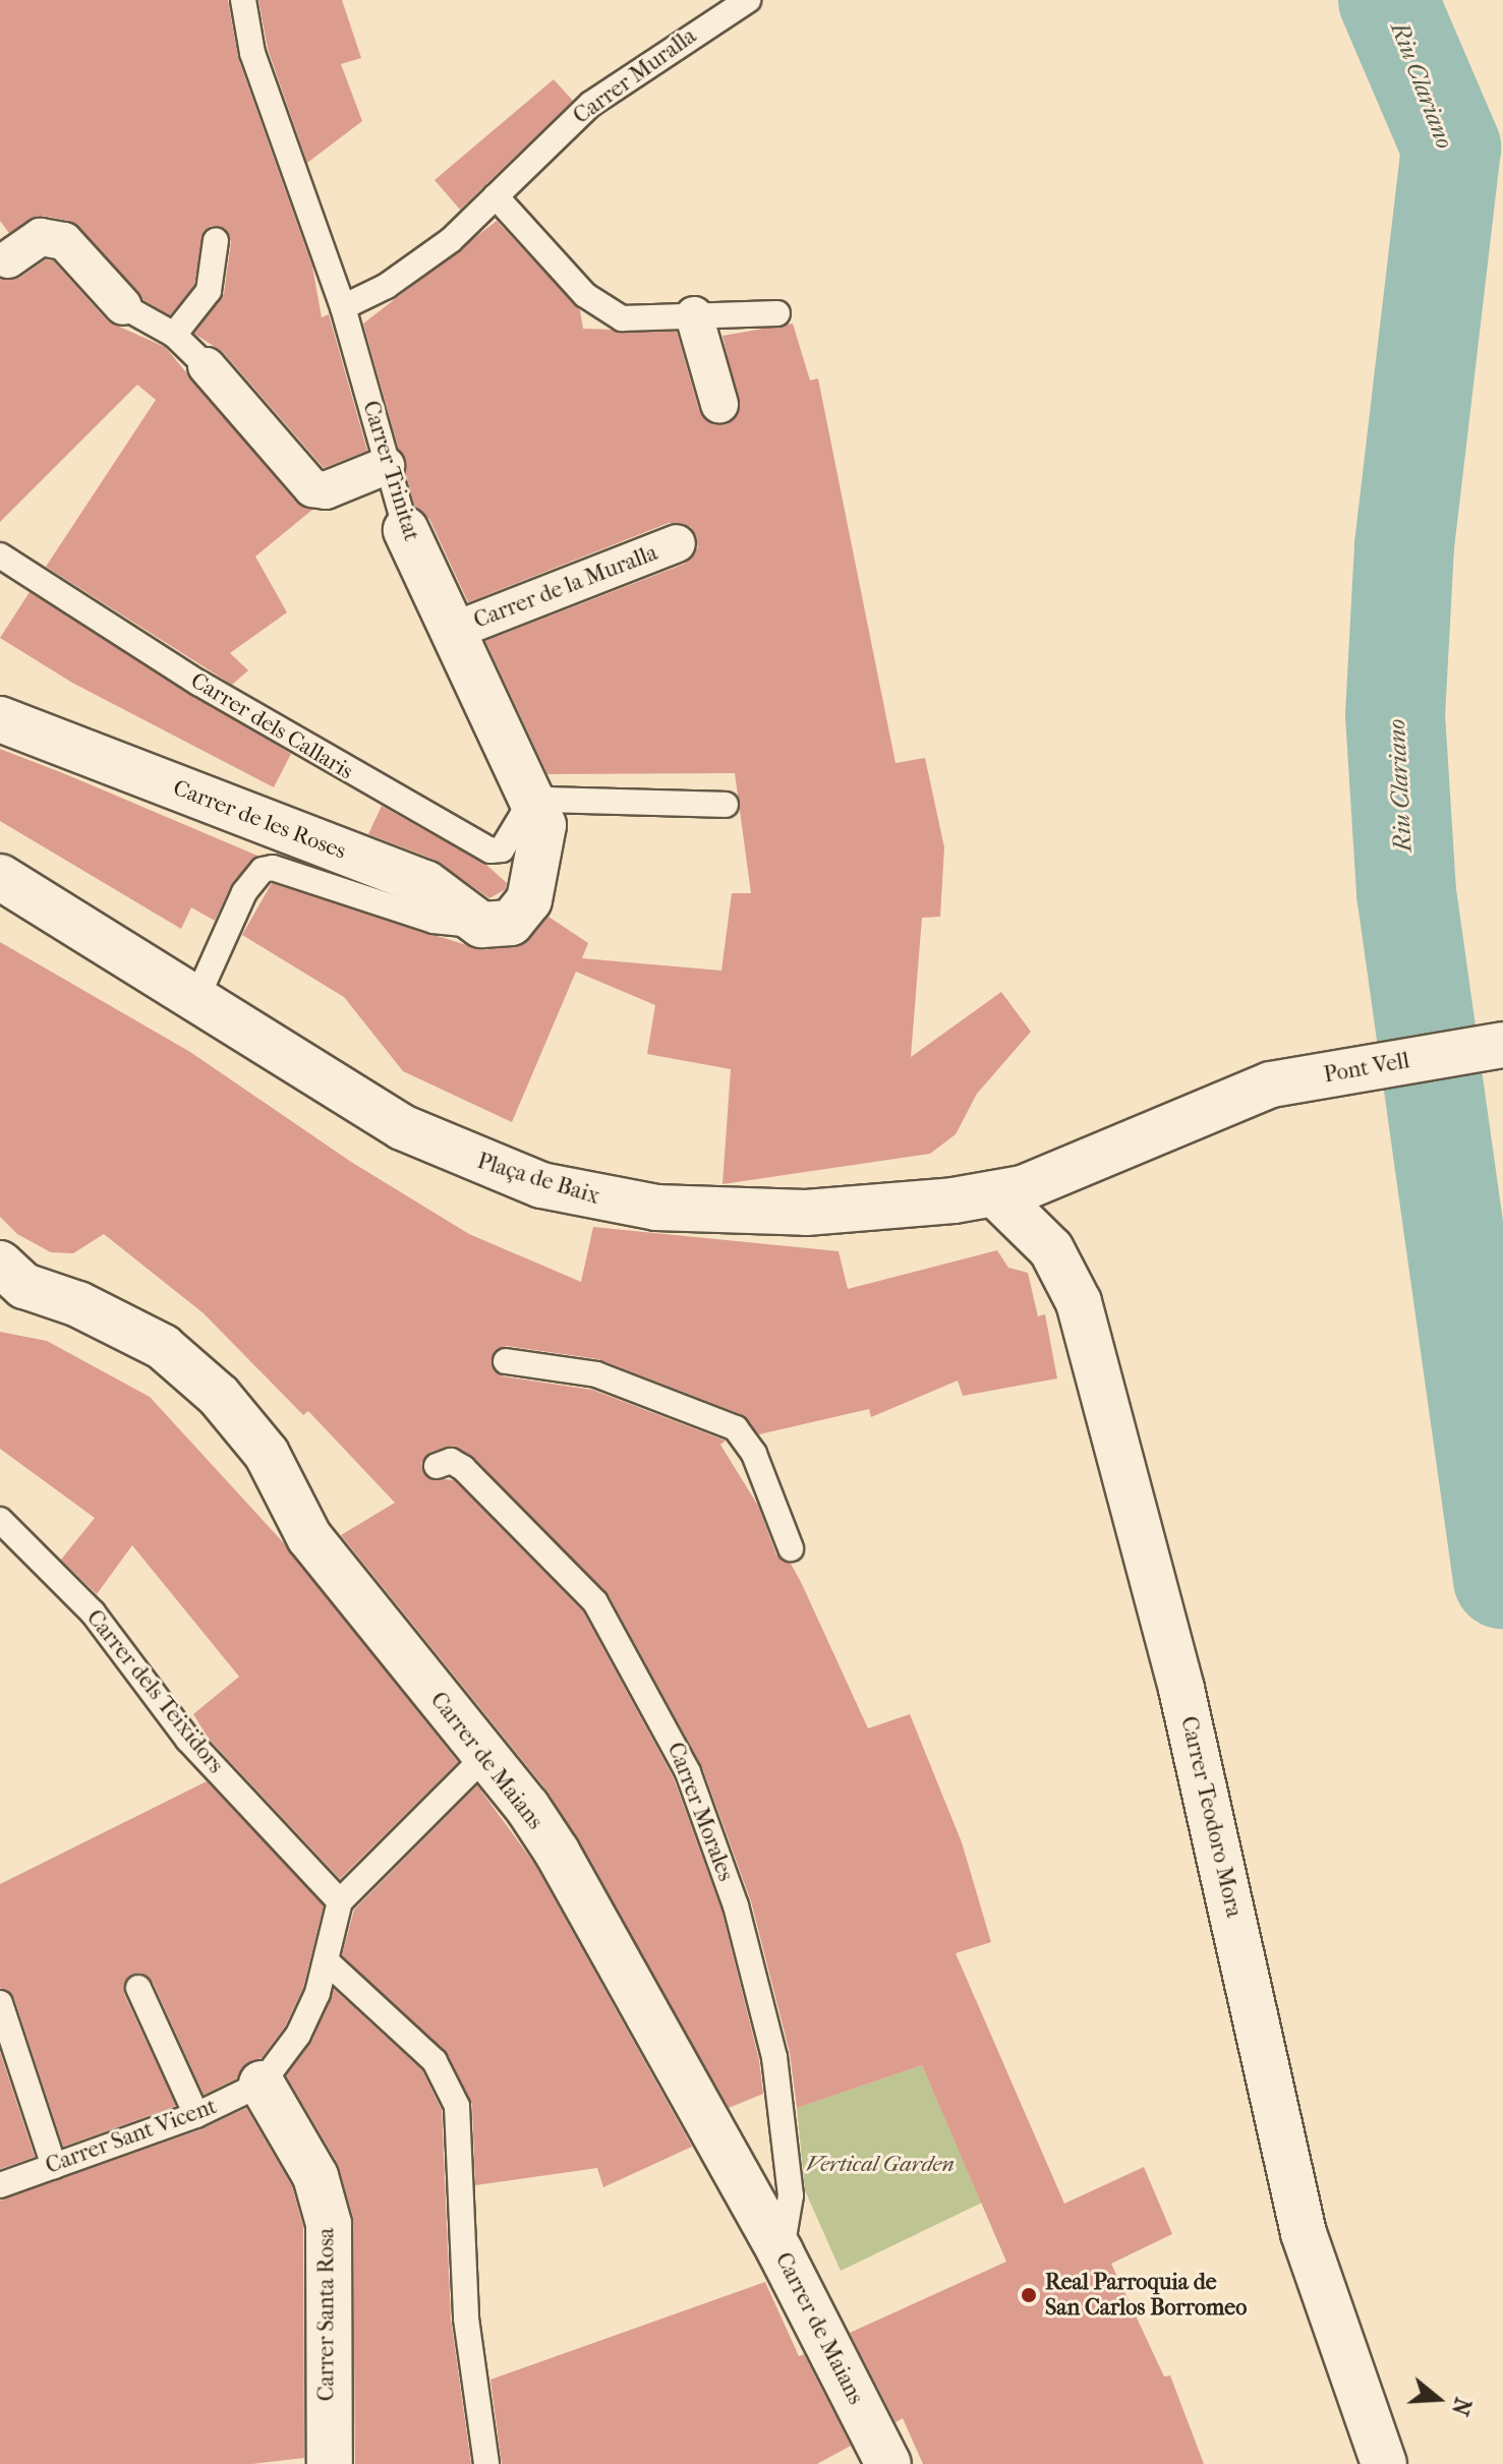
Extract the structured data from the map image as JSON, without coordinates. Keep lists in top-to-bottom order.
{
  "streets": {
    "street": [
      "Carrer Trinitat",
      "Carrer de la Muralla",
      "Carrer de les Roses",
      "Pont Vell",
      "Plaça de Baix",
      "Carrer de Maians",
      "Carrer Teodoro Mora",
      "Carrer Santa Rosa"
    ],
    "lane": [
      "Carrer Muralla",
      "Carrer dels Callaris",
      "Carrer dels Teixidors",
      "Carrer Morales",
      "Carrer Sant Vicent"
    ]
  },
  "crossings": [
    ["Carrer Muralla", "Carrer Trinitat"],
    ["Carrer Trinitat", "Carrer de la Muralla"],
    ["Carrer Trinitat", "Carrer dels Callaris"],
    ["Carrer Trinitat", "Carrer de les Roses"],
    ["Pont Vell", "Plaça de Baix"],
    ["Plaça de Baix", "Carrer Teodoro Mora"],
    ["Carrer de Maians", "Carrer Morales"],
    ["Carrer Sant Vicent", "Carrer Santa Rosa"]
  ],
  "water": ["Riu Clariano"],
  "parks": ["Vertical Garden"],
  "places": ["Real Parroquia de San Carlos Borromeo"],
  "north": "right"
}
